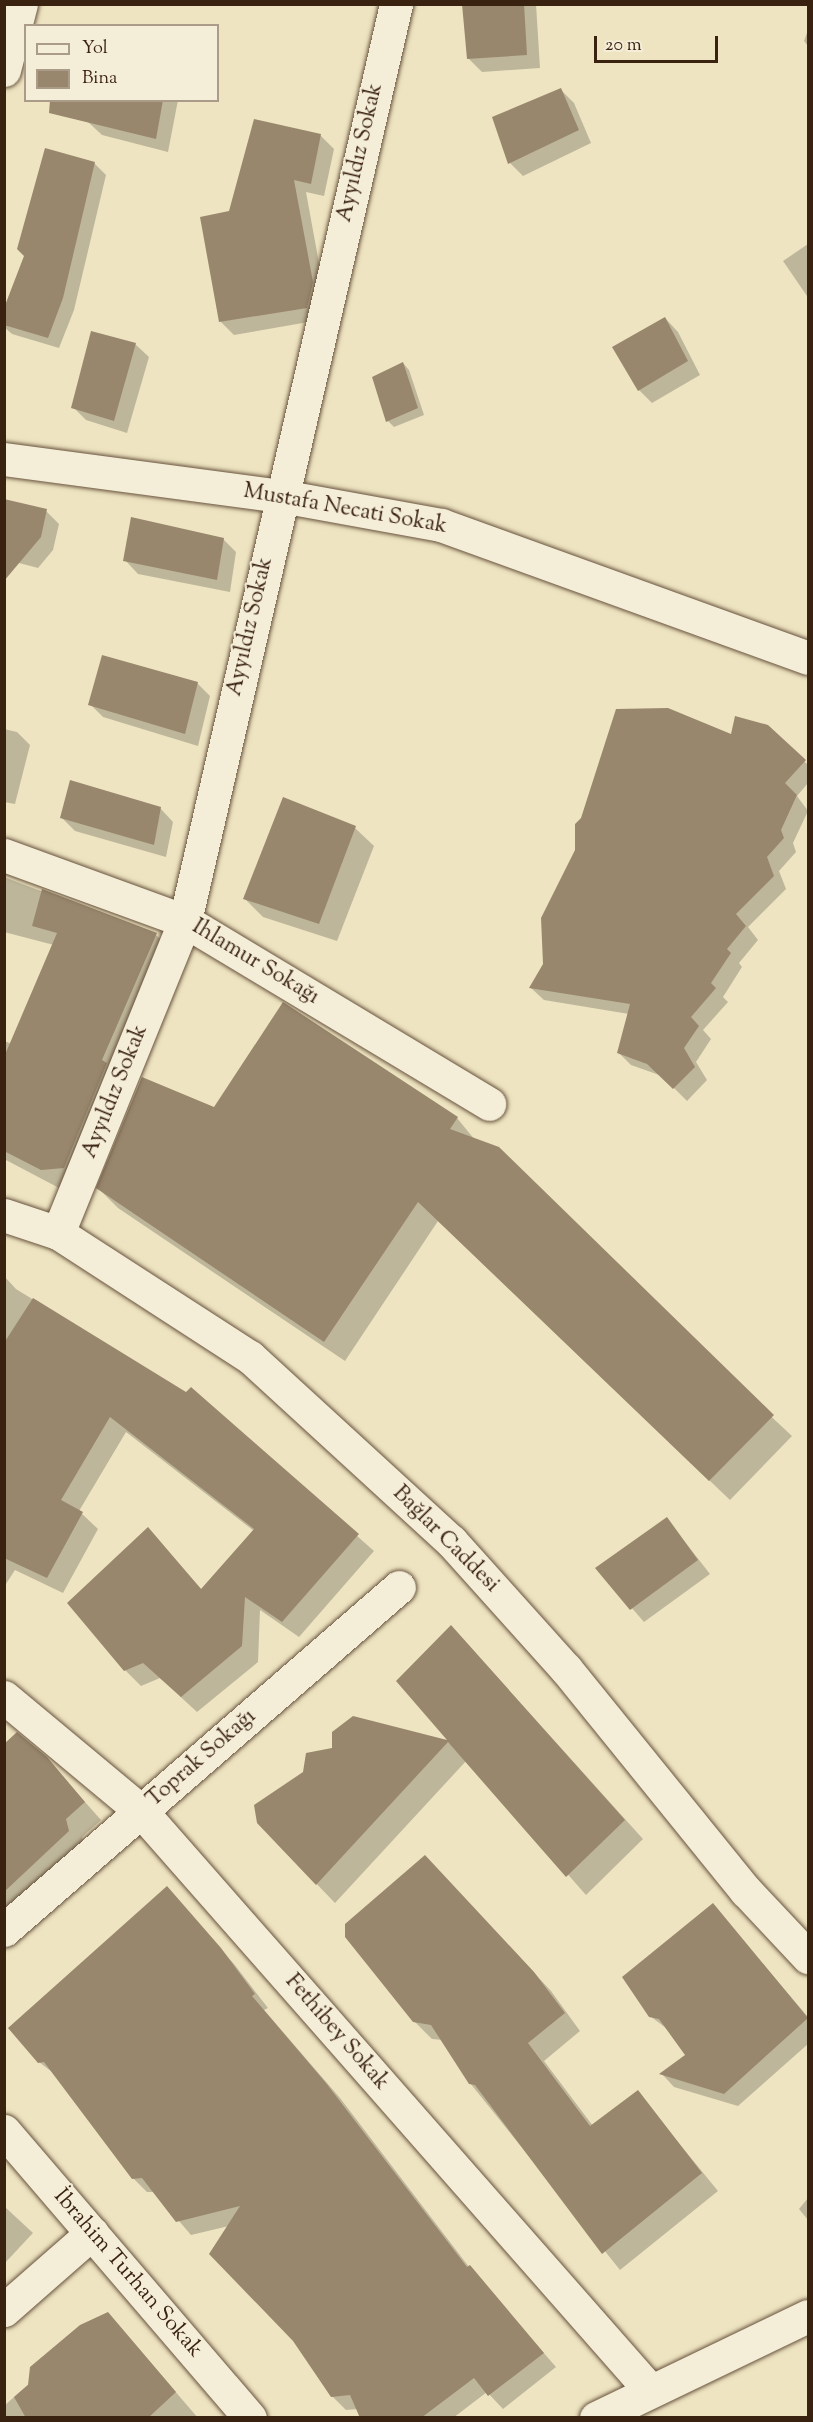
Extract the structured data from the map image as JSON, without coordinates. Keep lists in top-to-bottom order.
{
  "streets": {
    "street": [
      "Ayyıldız Sokak",
      "Mustafa Necati Sokak",
      "Ihlamur Sokağı",
      "Bağlar Caddesi",
      "Toprak Sokağı",
      "Fethibey Sokak",
      "İbrahim Turhan Sokak"
    ]
  },
  "crossings": [
    ["Ayyıldız Sokak", "Mustafa Necati Sokak"],
    ["Ayyıldız Sokak", "Ihlamur Sokağı"],
    ["Ayyıldız Sokak", "Bağlar Caddesi"],
    ["Toprak Sokağı", "Fethibey Sokak"]
  ],
  "legend": ["Yol", "Bina"],
  "scale_bar": "20 m"
}
